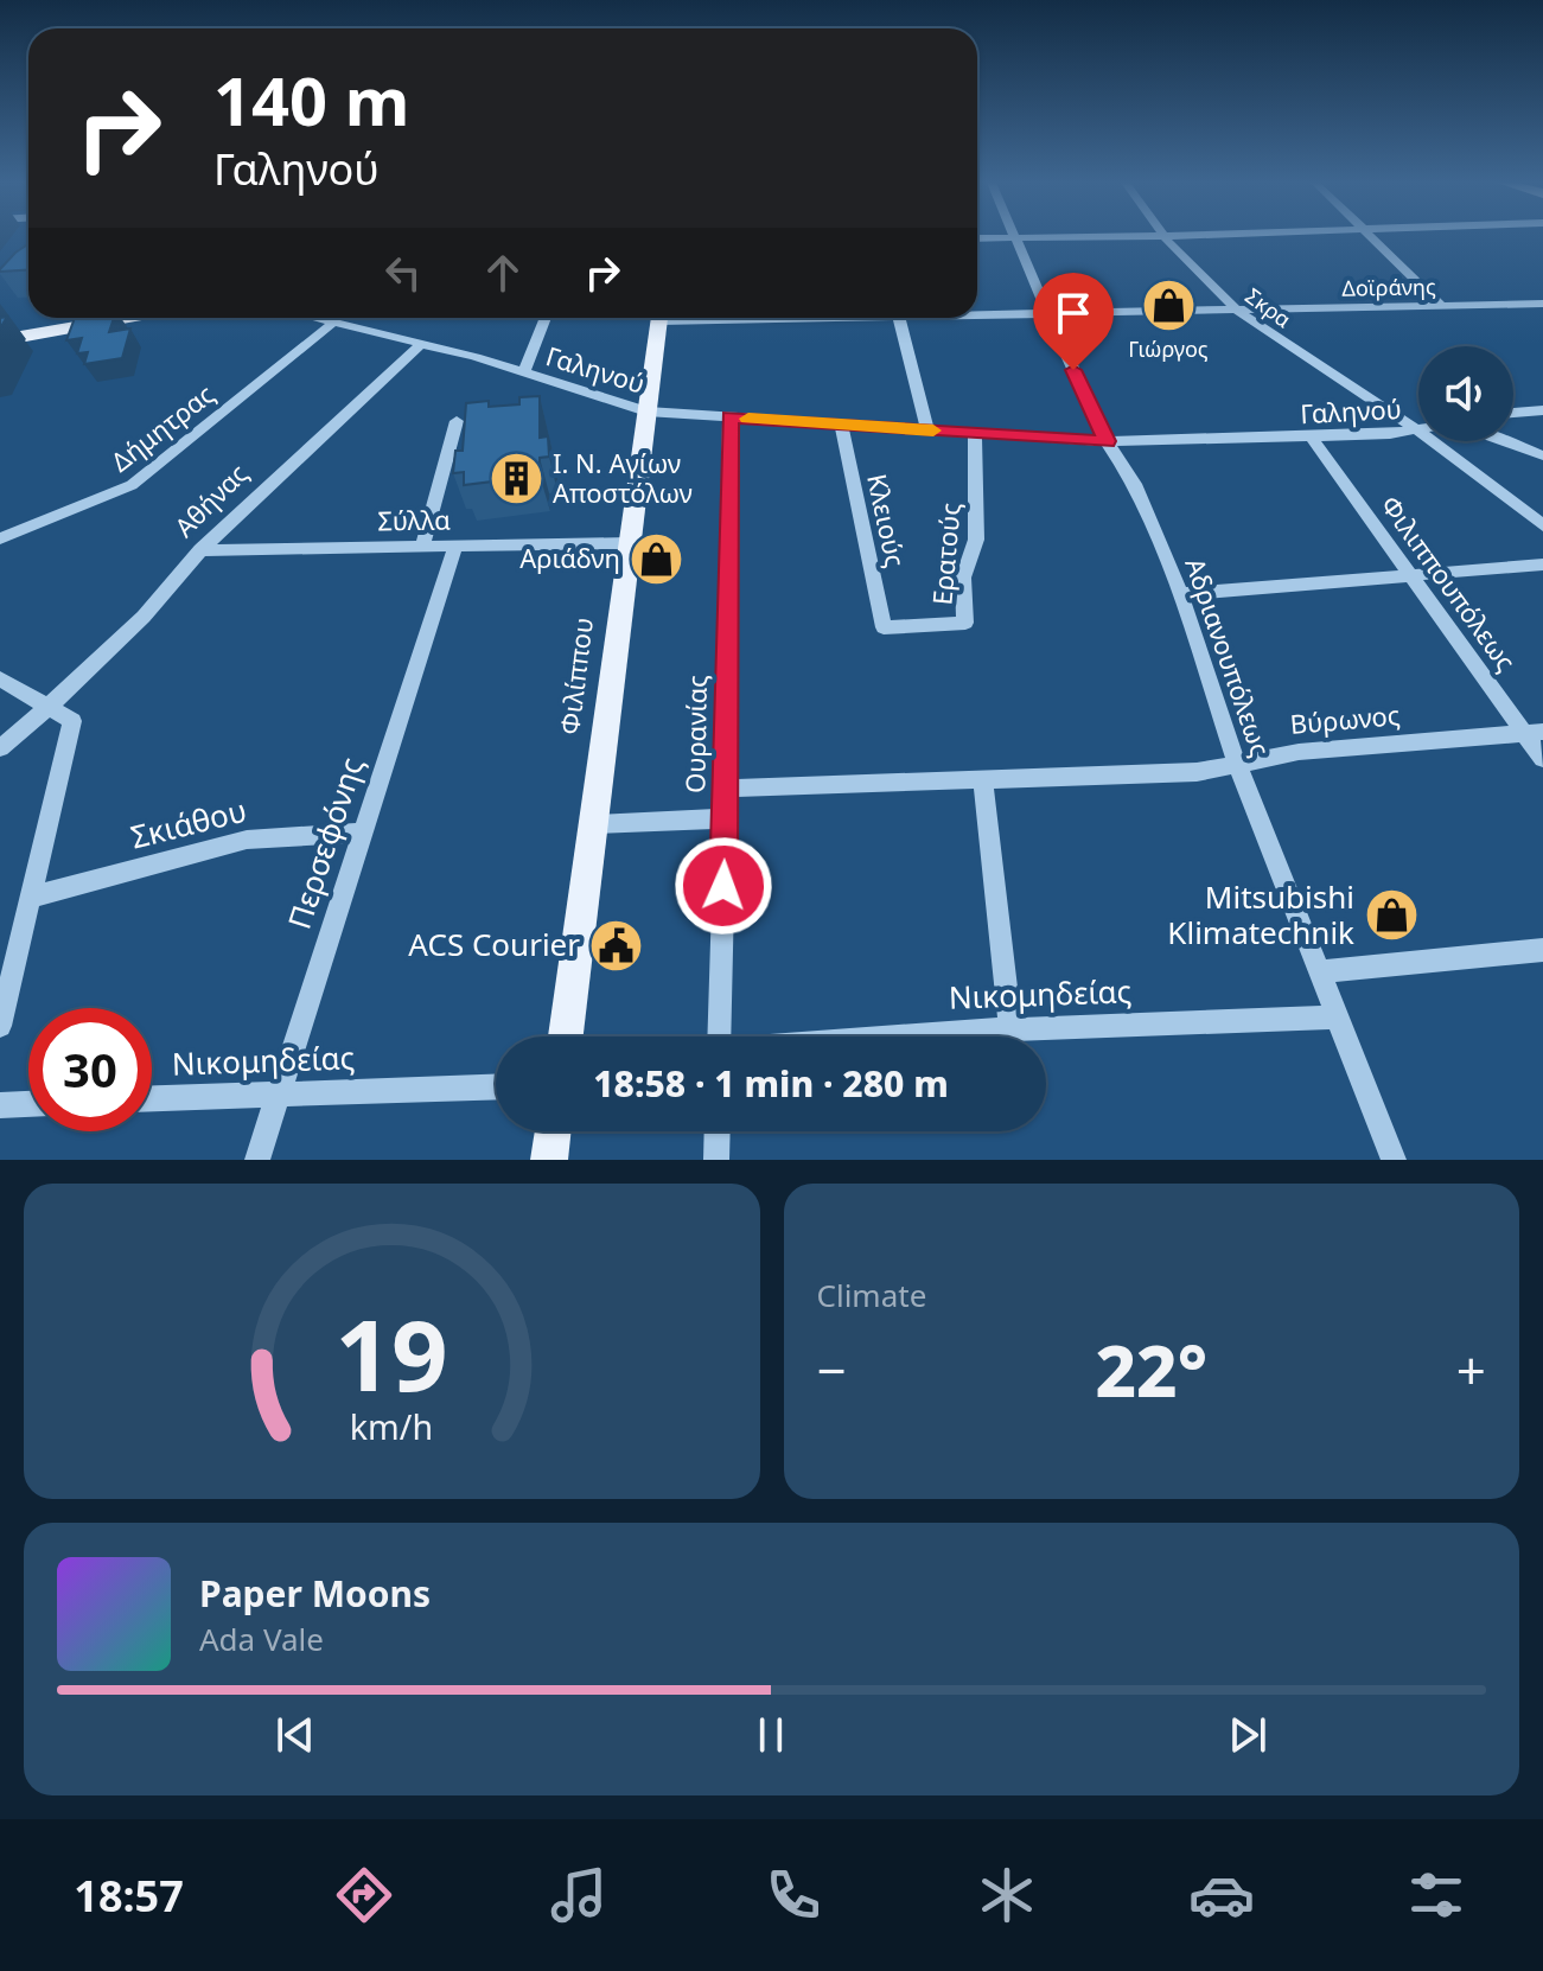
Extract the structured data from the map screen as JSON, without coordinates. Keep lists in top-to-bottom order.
{
  "streets": {
    "main road": ["Φιλίππου"],
    "street": [
      "Δοϊράνης",
      "Σκρα",
      "Γαληνού",
      "Δήμητρας",
      "Αθήνας",
      "Σύλλα",
      "Κλειούς",
      "Ερατούς",
      "Φιλιππουπόλεως",
      "Αδριανουπόλεως",
      "Βύρωνος",
      "Ουρανίας",
      "Σκιάθου",
      "Περσεφόνης",
      "Νικομηδείας"
    ]
  },
  "crossings": [
    ["Δοϊράνης", "Σκρα"],
    ["Δοϊράνης", "Αδριανουπόλεως"],
    ["Γαληνού", "Δήμητρας"],
    ["Γαληνού", "Αθήνας"],
    ["Γαληνού", "Κλειούς"],
    ["Γαληνού", "Ερατούς"],
    ["Γαληνού", "Φιλιππουπόλεως"],
    ["Γαληνού", "Αδριανουπόλεως"],
    ["Γαληνού", "Φιλίππου"],
    ["Γαληνού", "Ουρανίας"],
    ["Αθήνας", "Σύλλα"],
    ["Σύλλα", "Φιλίππου"],
    ["Σύλλα", "Περσεφόνης"],
    ["Κλειούς", "Ερατούς"],
    ["Φιλιππουπόλεως", "Βύρωνος"],
    ["Αδριανουπόλεως", "Βύρωνος"],
    ["Αδριανουπόλεως", "Νικομηδείας"],
    ["Βύρωνος", "Ουρανίας"],
    ["Σκιάθου", "Περσεφόνης"],
    ["Περσεφόνης", "Νικομηδείας"]
  ],
  "places": {
    "shop": ["Γιώργος", "Αριάδνη", "Mitsubishi Klimatechnik"],
    "building": ["Ι. Ν. Αγίων Αποστόλων"],
    "public building": ["ACS Courier"]
  },
  "page": {
    "turn": ["140 m", "Γαληνού"],
    "limit": "30",
    "trip": "18:58 · 1 min · 280 m",
    "tile": "Climate",
    "heat": ["−", "22°", "+"],
    "song": ["Paper Moons", "Ada Vale"],
    "tabs": "18:57",
    "gauge": ["19", "km/h"]
  }
}
